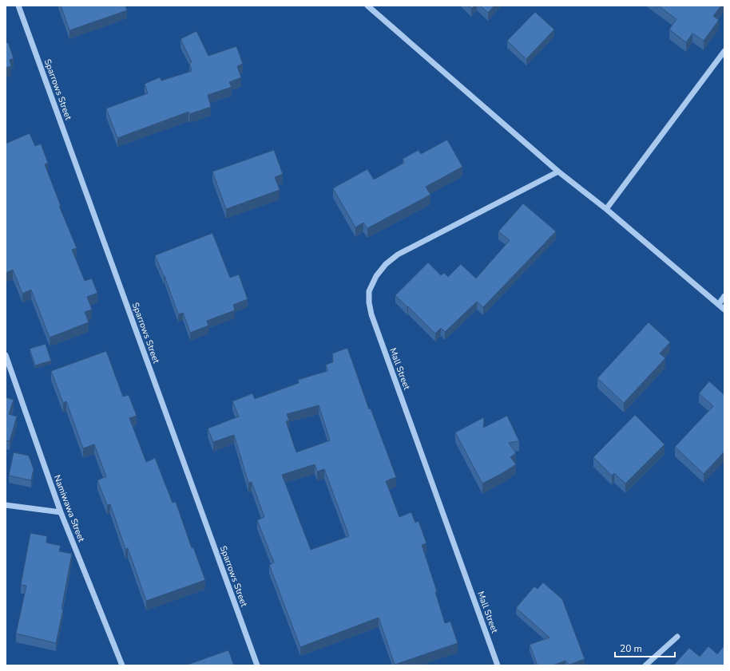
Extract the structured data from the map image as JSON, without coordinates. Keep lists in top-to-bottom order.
{
  "streets": {
    "street": ["Sparrows Street", "Mall Street", "Namiwawa Street"]
  },
  "scale_bar": "20 m"
}
